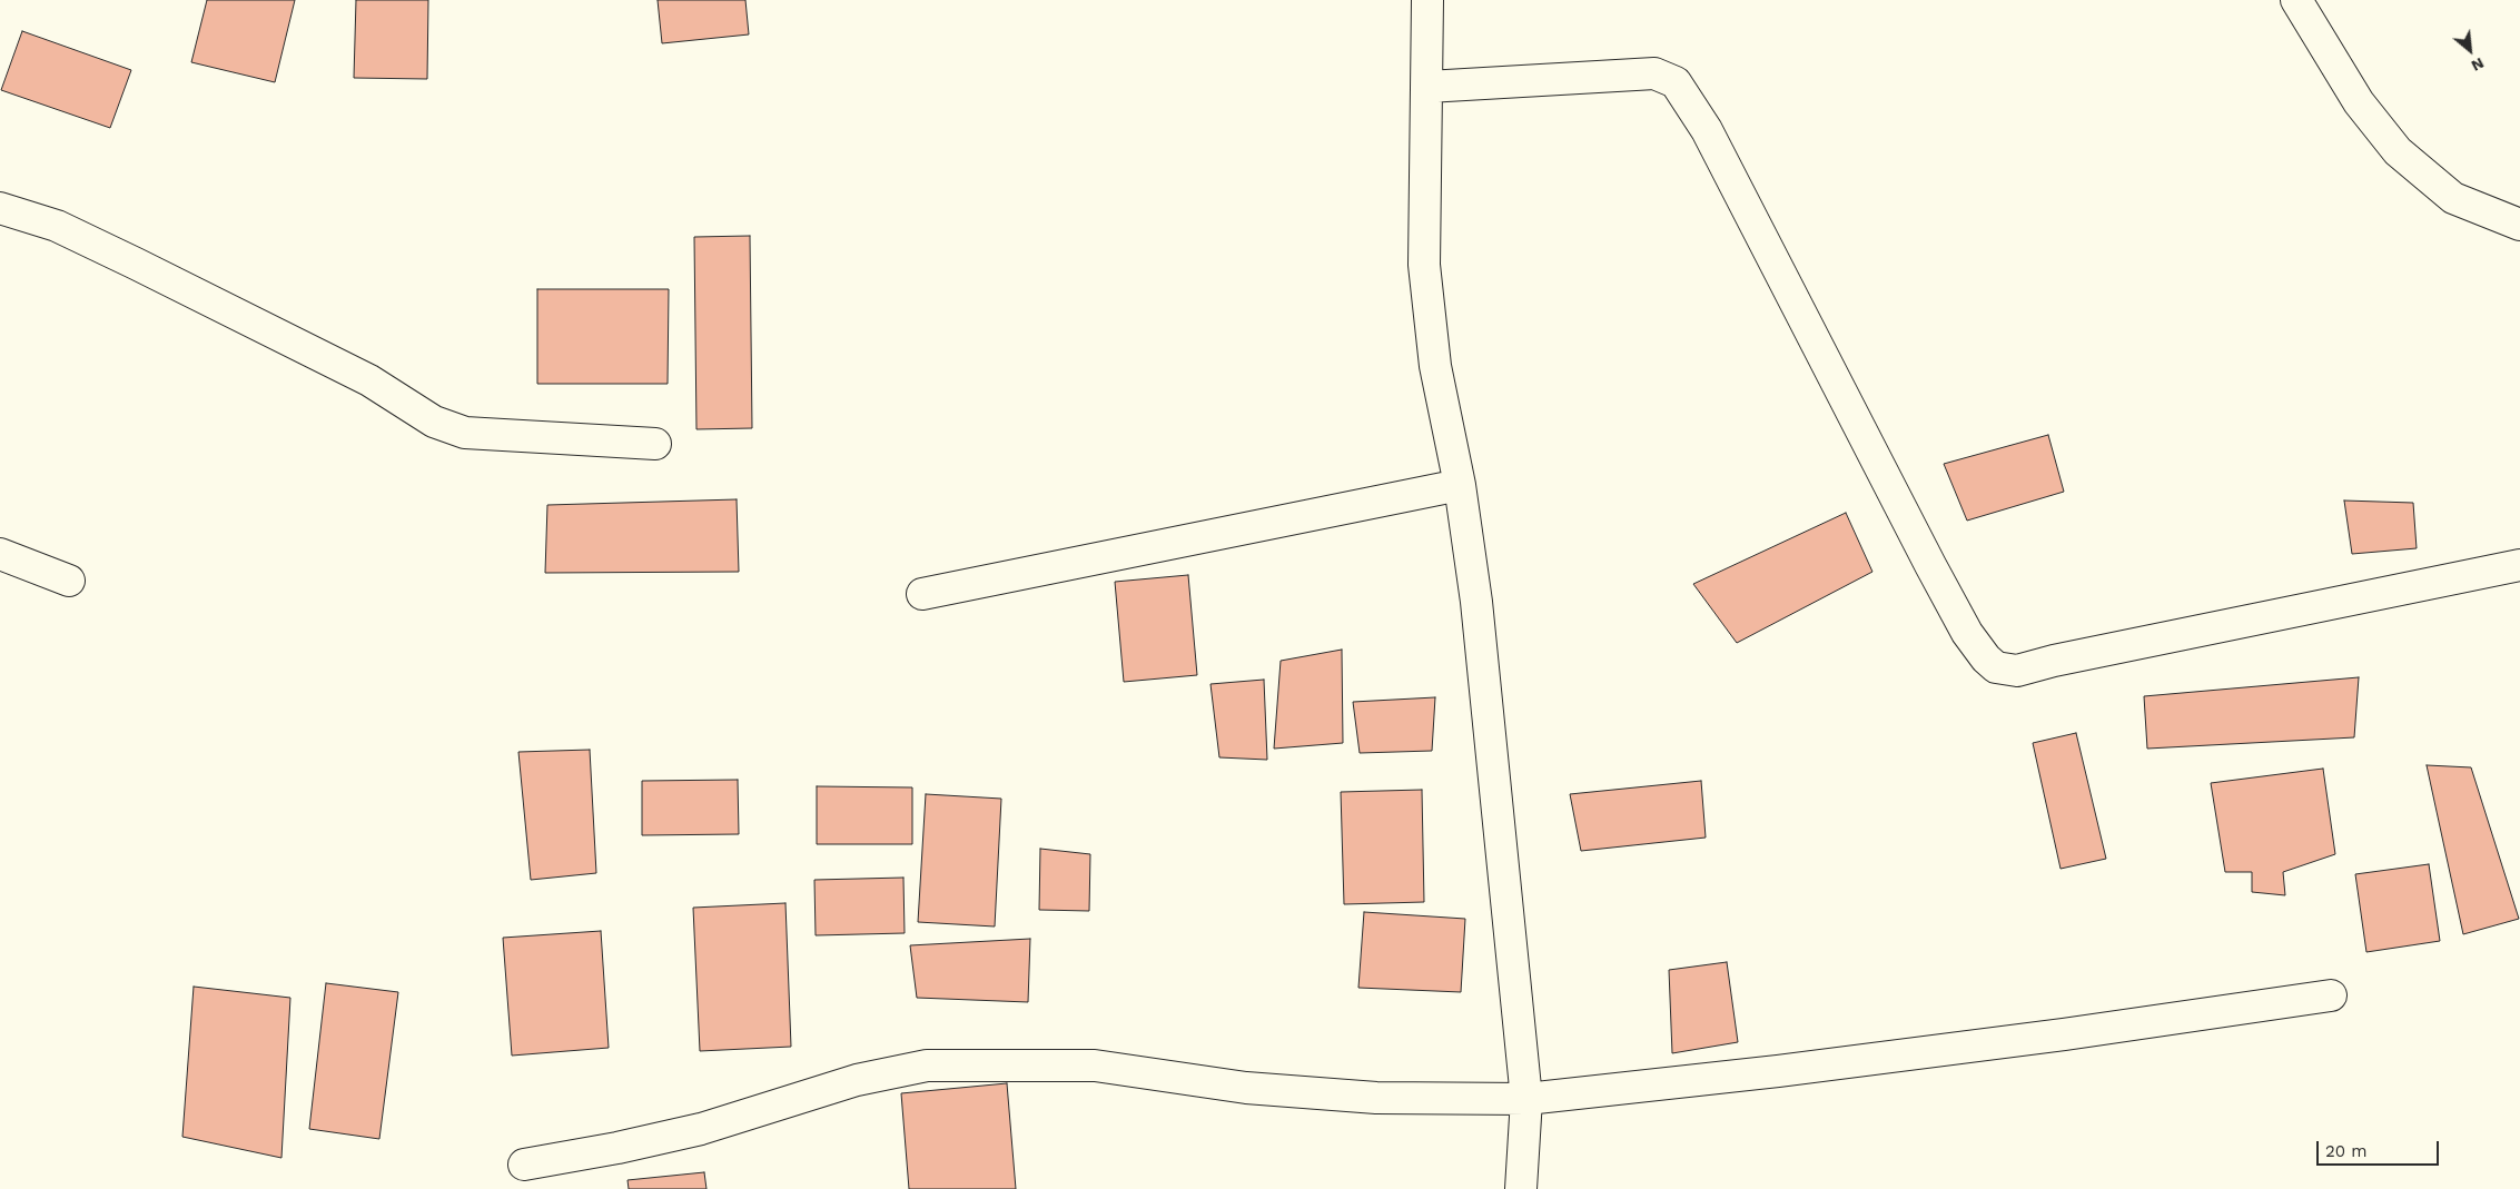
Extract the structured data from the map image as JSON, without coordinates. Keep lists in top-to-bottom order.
{
  "scale_bar": "20 m",
  "north": "bottom right"
}
